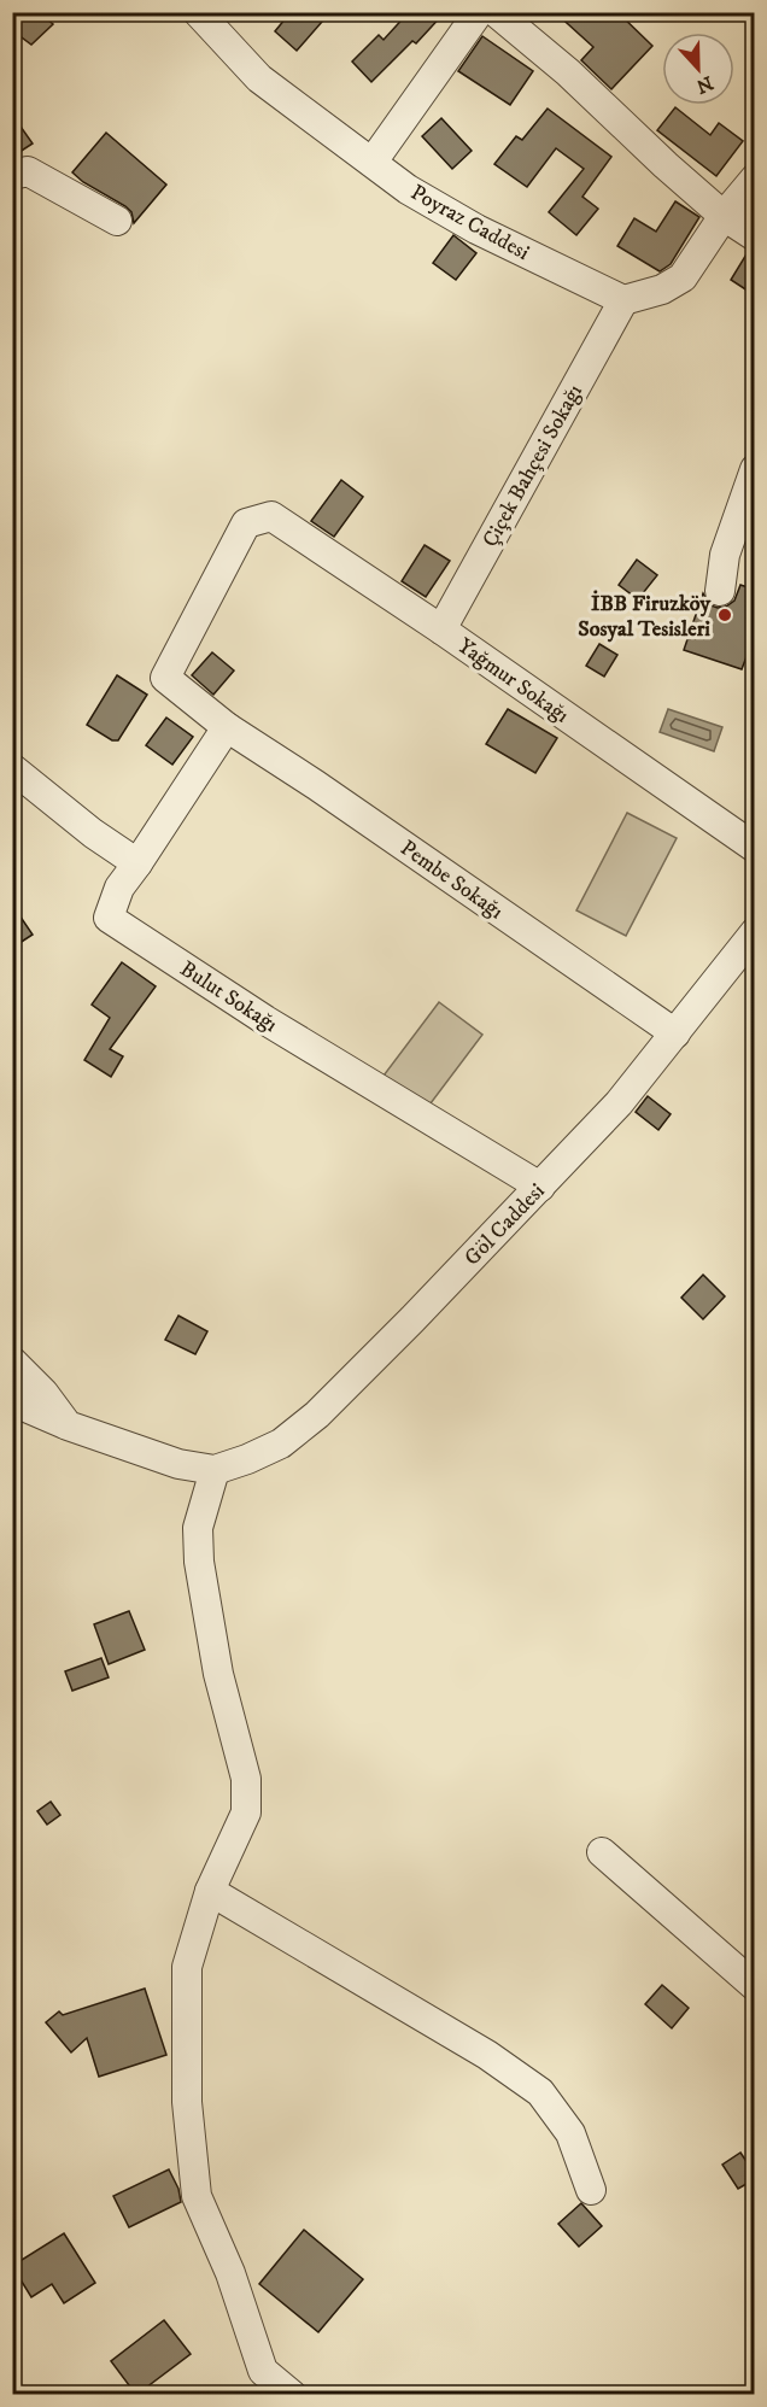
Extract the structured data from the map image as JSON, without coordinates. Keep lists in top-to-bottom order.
{
  "streets": {
    "street": [
      "Poyraz Caddesi",
      "Çiçek Bahçesi Sokağı",
      "Yağmur Sokağı",
      "Pembe Sokağı",
      "Bulut Sokağı",
      "Göl Caddesi"
    ]
  },
  "crossings": [
    ["Poyraz Caddesi", "Çiçek Bahçesi Sokağı"],
    ["Çiçek Bahçesi Sokağı", "Yağmur Sokağı"],
    ["Yağmur Sokağı", "Pembe Sokağı"],
    ["Pembe Sokağı", "Göl Caddesi"],
    ["Bulut Sokağı", "Göl Caddesi"]
  ],
  "places": ["İBB Firuzköy Sosyal Tesisleri"],
  "north": "bottom"
}
